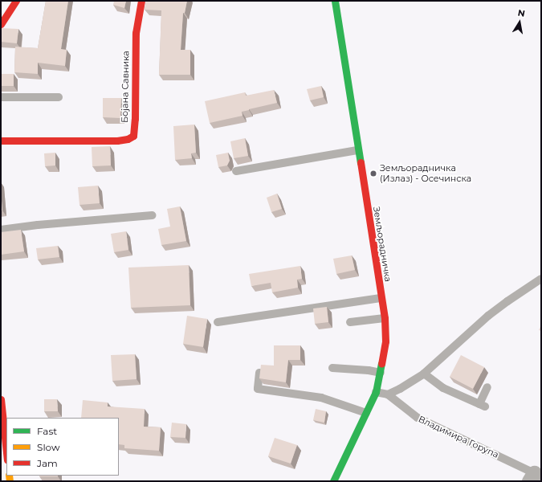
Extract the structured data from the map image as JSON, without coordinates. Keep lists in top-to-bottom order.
{
  "streets": {
    "street": ["Бојана Савника", "Земљорадничка"],
    "lane": ["Владимира Горупа"]
  },
  "places": ["Земљорадничка (Излаз) - Осечинска"],
  "legend": ["Fast", "Slow", "Jam"],
  "north": "top"
}
